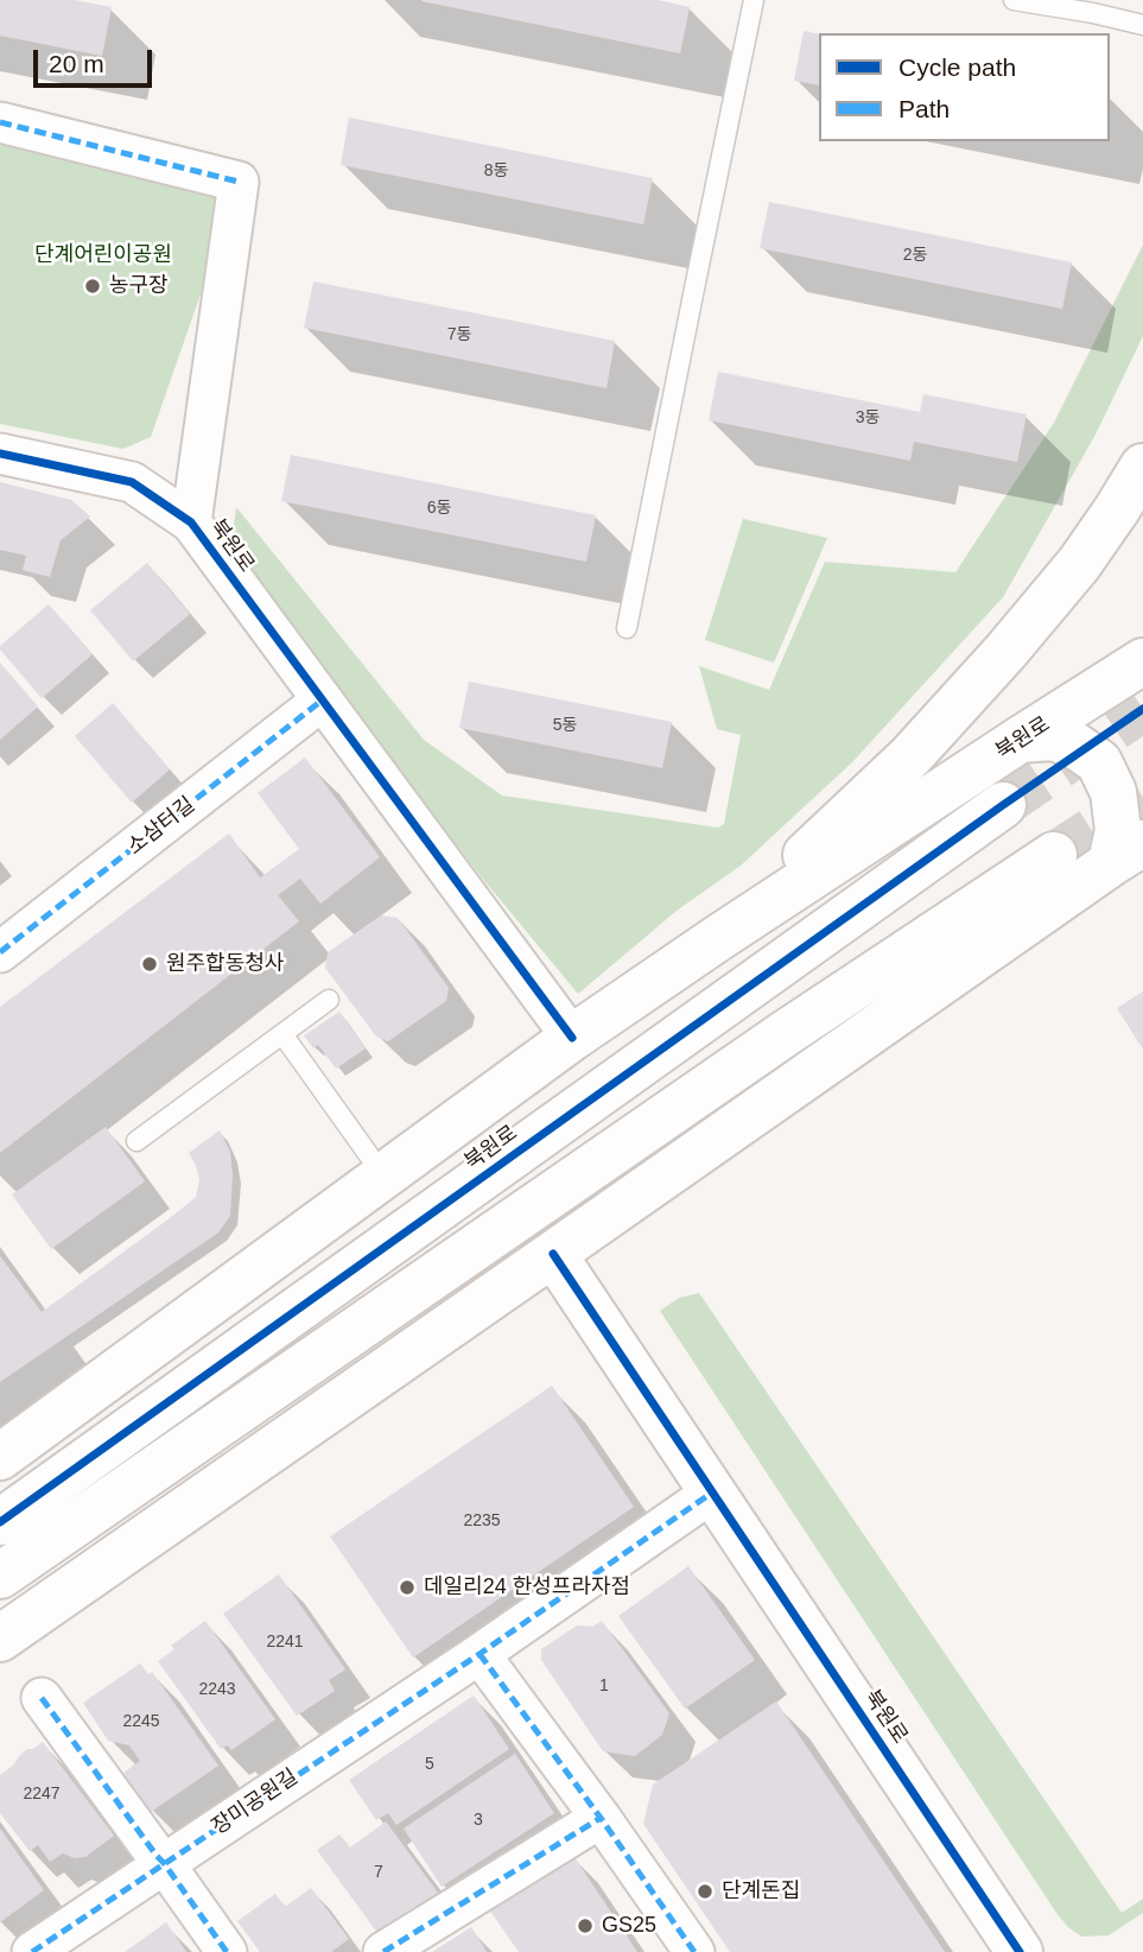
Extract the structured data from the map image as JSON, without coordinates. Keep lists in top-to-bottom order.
{
  "streets": {
    "street": ["북원로", "소삼터길", "장미공원길"]
  },
  "crossings": [
    ["북원로", "소삼터길"],
    ["북원로", "장미공원길"]
  ],
  "parks": ["단계어린이공원"],
  "places": [
    "농구장",
    "원주합동청사",
    "데일리24 한성프라자점",
    "단계돈집",
    "GS25"
  ],
  "house_numbers": [
    "8동",
    "2동",
    "7동",
    "3동",
    "6동",
    "5동",
    "2235",
    "2241",
    "1",
    "2243",
    "2245",
    "5",
    "2247",
    "3",
    "7"
  ],
  "legend": ["Cycle path", "Path"],
  "scale_bar": "20 m"
}
